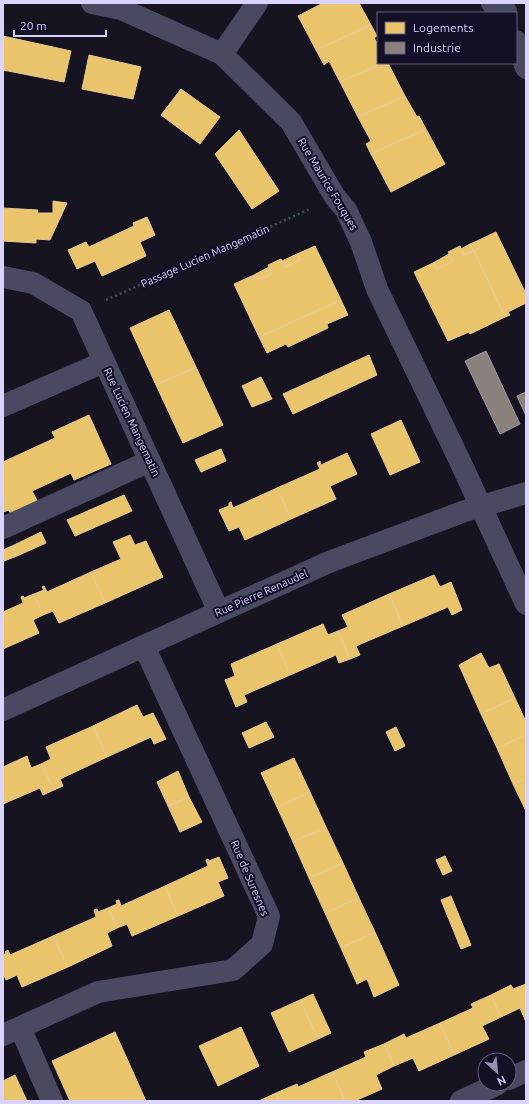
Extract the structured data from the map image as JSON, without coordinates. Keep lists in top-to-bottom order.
{
  "streets": {
    "street": [
      "Rue Maurice Fouques",
      "Rue Lucien Mangematin",
      "Rue Pierre Renaudel",
      "Rue de Suresnes"
    ],
    "path": ["Passage Lucien Mangematin"]
  },
  "crossings": [
    ["Rue Maurice Fouques", "Rue Pierre Renaudel"],
    ["Rue Lucien Mangematin", "Rue Pierre Renaudel"],
    ["Rue Pierre Renaudel", "Rue de Suresnes"]
  ],
  "legend": ["Logements", "Industrie"],
  "scale_bar": "20 m",
  "north": "bottom right"
}
